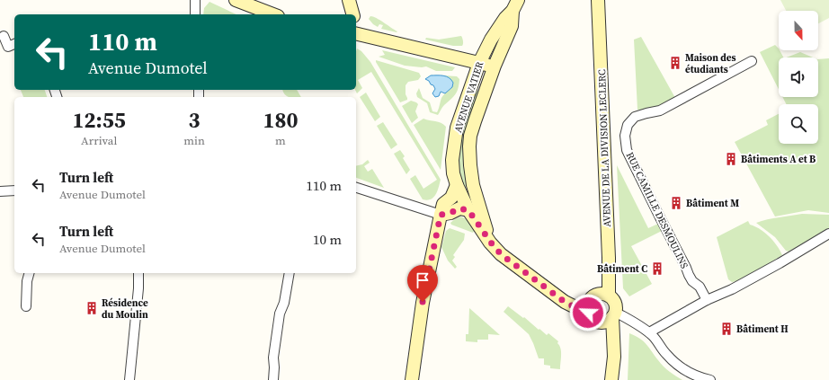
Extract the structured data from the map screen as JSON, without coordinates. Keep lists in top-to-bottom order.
{
  "streets": {
    "main road": ["AVENUE VATIER", "AVENUE DE LA DIVISION LECLERC"],
    "street": ["RUE CAMILLE DESMOULINS"]
  },
  "crossings": [
    ["AVENUE VATIER", "AVENUE DE LA DIVISION LECLERC"]
  ],
  "places": {
    "building": [
      "Maison des étudiants",
      "Bâtiments A et B",
      "Bâtiment M",
      "Bâtiment C",
      "Résidence du Moulin",
      "Bâtiment H"
    ]
  },
  "north": "bottom",
  "page": {
    "turn": ["110 m", "Avenue Dumotel"],
    "eta": [
      "12:55",
      "Arrival",
      "3",
      "min",
      "180",
      "m"
    ],
    "list": [
      {
        "name": "Turn left",
        "note": "Avenue Dumotel",
        "value": "110 m"
      },
      {
        "name": "Turn left",
        "note": "Avenue Dumotel",
        "value": "10 m"
      }
    ]
  }
}
